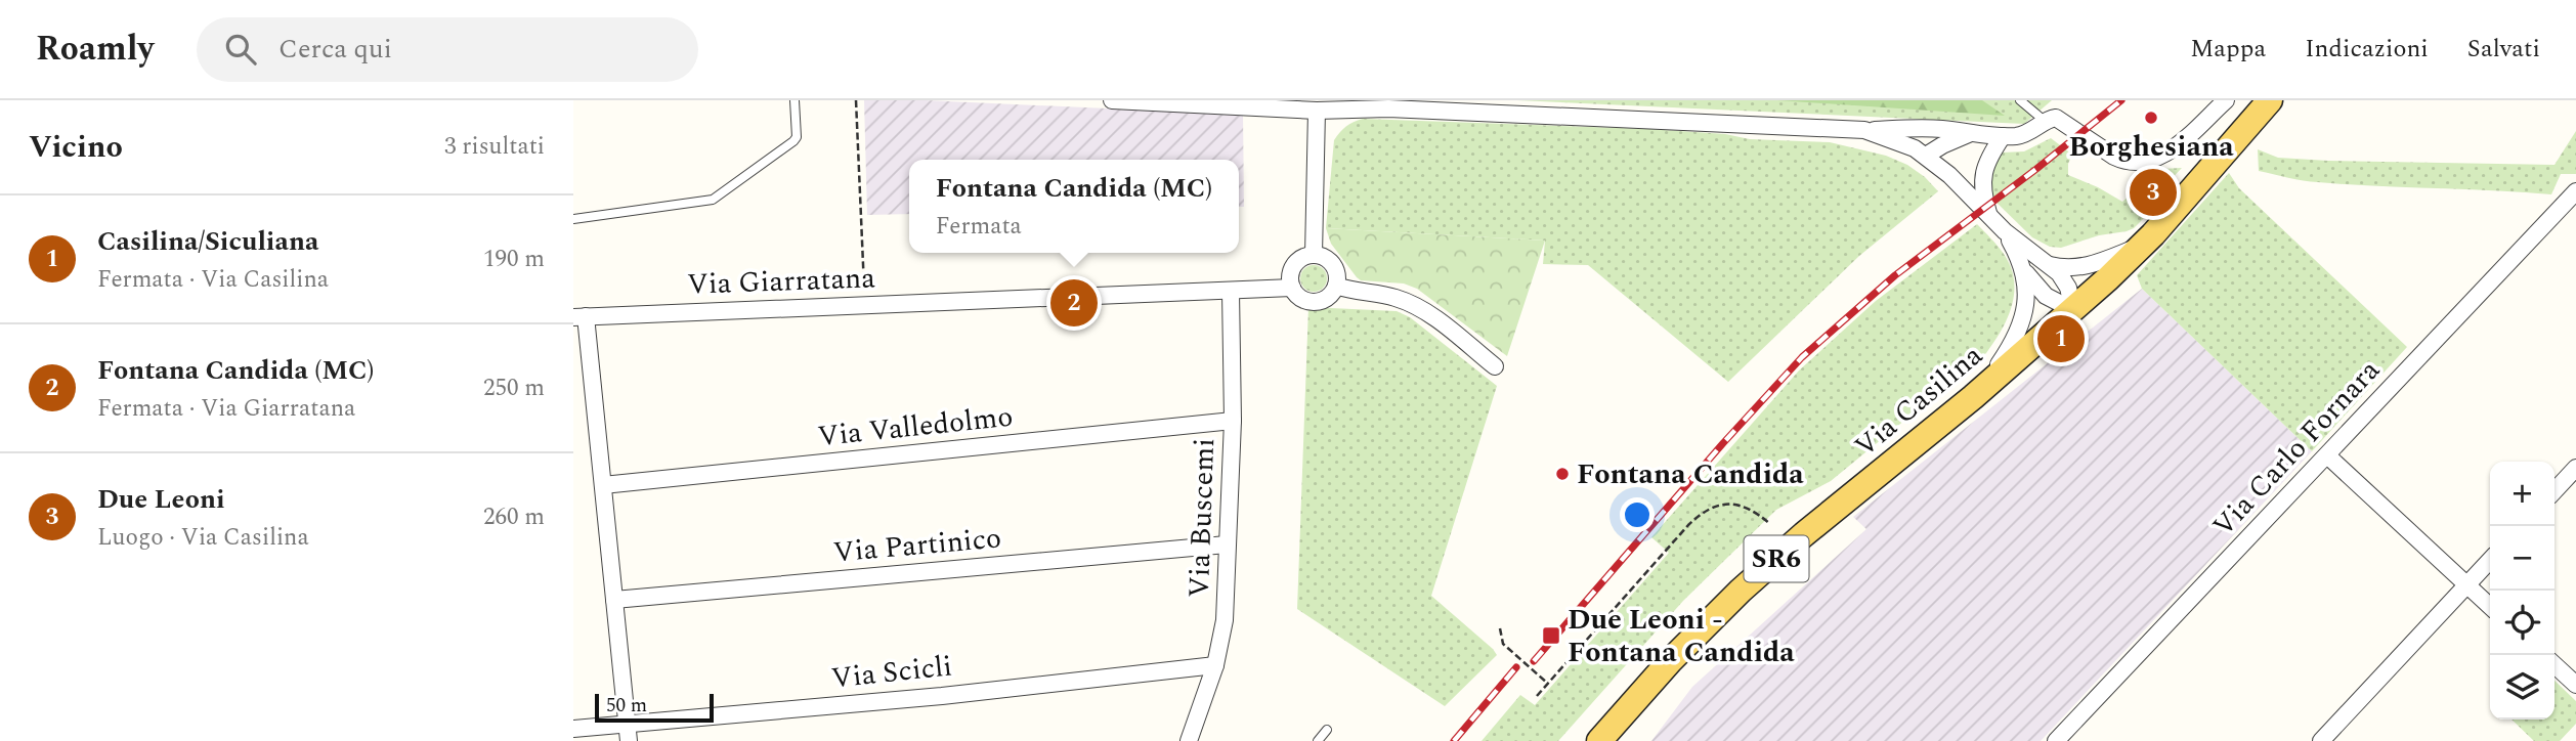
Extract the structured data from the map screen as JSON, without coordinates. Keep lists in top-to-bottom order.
{
  "streets": {
    "main road": ["Via Casilina", "SR6"],
    "street": [
      "Via Giarratana",
      "Via Valledolmo",
      "Via Carlo Fornara",
      "Via Buscemi",
      "Via Partinico",
      "Via Scicli"
    ]
  },
  "crossings": [
    ["Via Giarratana", "Via Buscemi"],
    ["Via Valledolmo", "Via Buscemi"],
    ["Via Buscemi", "Via Partinico"],
    ["Via Buscemi", "Via Scicli"]
  ],
  "places": {
    "other": ["Borghesiana", "Fontana Candida"],
    "transit": ["Due Leoni - Fontana Candida"]
  },
  "scale_bar": "50 m",
  "page": {
    "header": "Roamly",
    "search": "Cerca qui",
    "nav": ["Mappa", "Indicazioni", "Salvati"],
    "heading": ["Vicino", "3 risultati"],
    "popup": ["Fontana Candida (MC)", "Fermata"],
    "pins": ["3", "2", "1"],
    "list": [
      {
        "mark": "1",
        "name": "Casilina/Siculiana",
        "note": "Fermata · Via Casilina",
        "value": "190 m"
      },
      {
        "mark": "2",
        "name": "Fontana Candida (MC)",
        "note": "Fermata · Via Giarratana",
        "value": "250 m"
      },
      {
        "mark": "3",
        "name": "Due Leoni",
        "note": "Luogo · Via Casilina",
        "value": "260 m"
      }
    ],
    "map_buttons": ["+", "−"],
    "scale": "50 m"
  }
}
